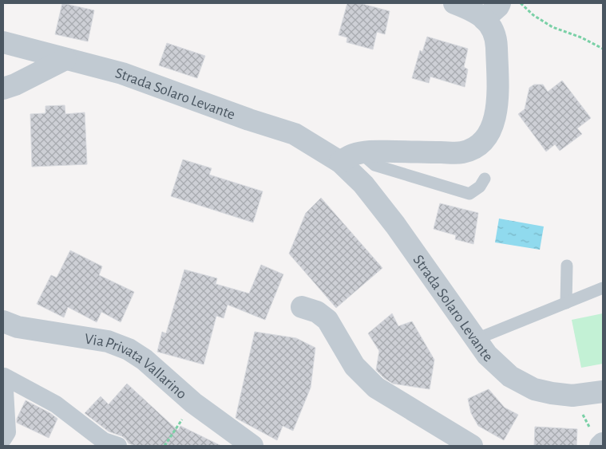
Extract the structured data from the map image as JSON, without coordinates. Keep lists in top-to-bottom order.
{
  "streets": {
    "street": ["Strada Solaro Levante", "Via Privata Vallarino"]
  }
}
